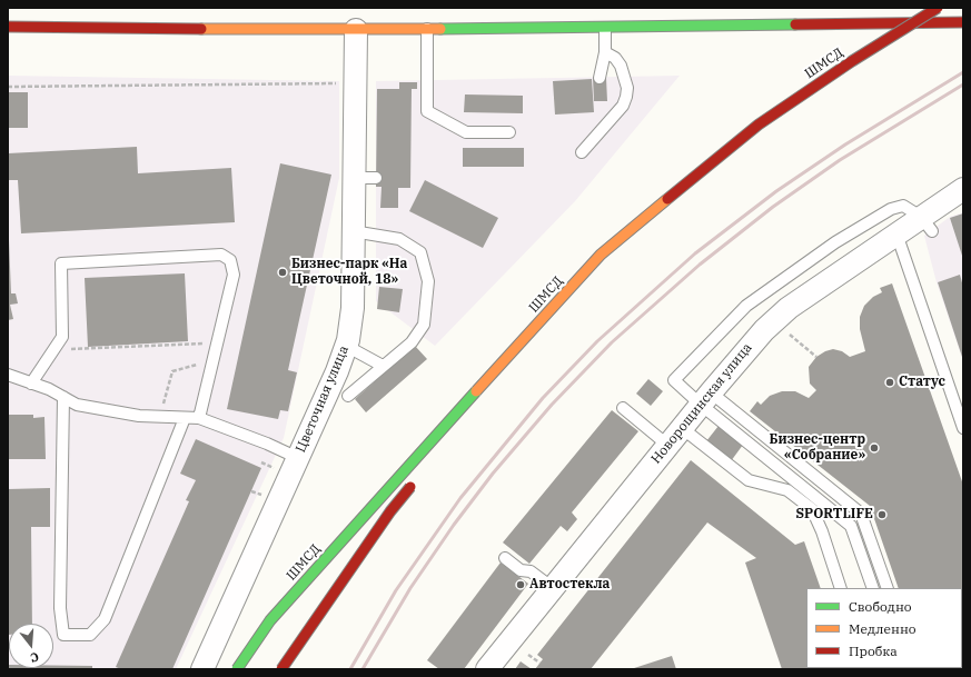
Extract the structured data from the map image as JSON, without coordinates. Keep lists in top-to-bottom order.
{
  "streets": {
    "main road": ["ШМСД"],
    "street": ["Цветочная улица", "Новорощинская улица"]
  },
  "places": [
    "Бизнес-парк «На Цветочной, 18»",
    "Статус",
    "Бизнес-центр «Собрание»",
    "SPORTLIFE",
    "Автостекла"
  ],
  "legend": ["Свободно", "Медленно", "Пробка"],
  "north": "bottom"
}
